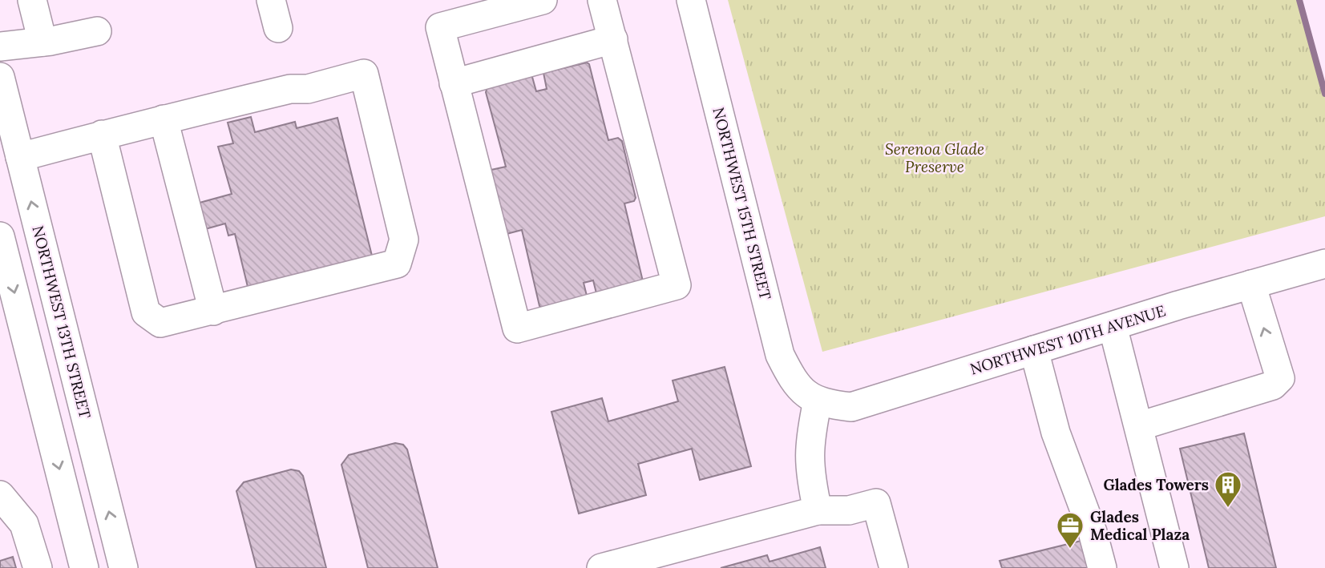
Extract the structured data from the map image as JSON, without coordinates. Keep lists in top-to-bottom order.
{
  "streets": {
    "street": ["NORTHWEST 15TH STREET", "NORTHWEST 13TH STREET", "NORTHWEST 10TH AVENUE"]
  },
  "crossings": [
    ["NORTHWEST 15TH STREET", "NORTHWEST 10TH AVENUE"]
  ],
  "parks": ["Serenoa Glade Preserve"],
  "places": {
    "building": ["Glades Towers"],
    "office": ["Glades Medical Plaza"]
  }
}
